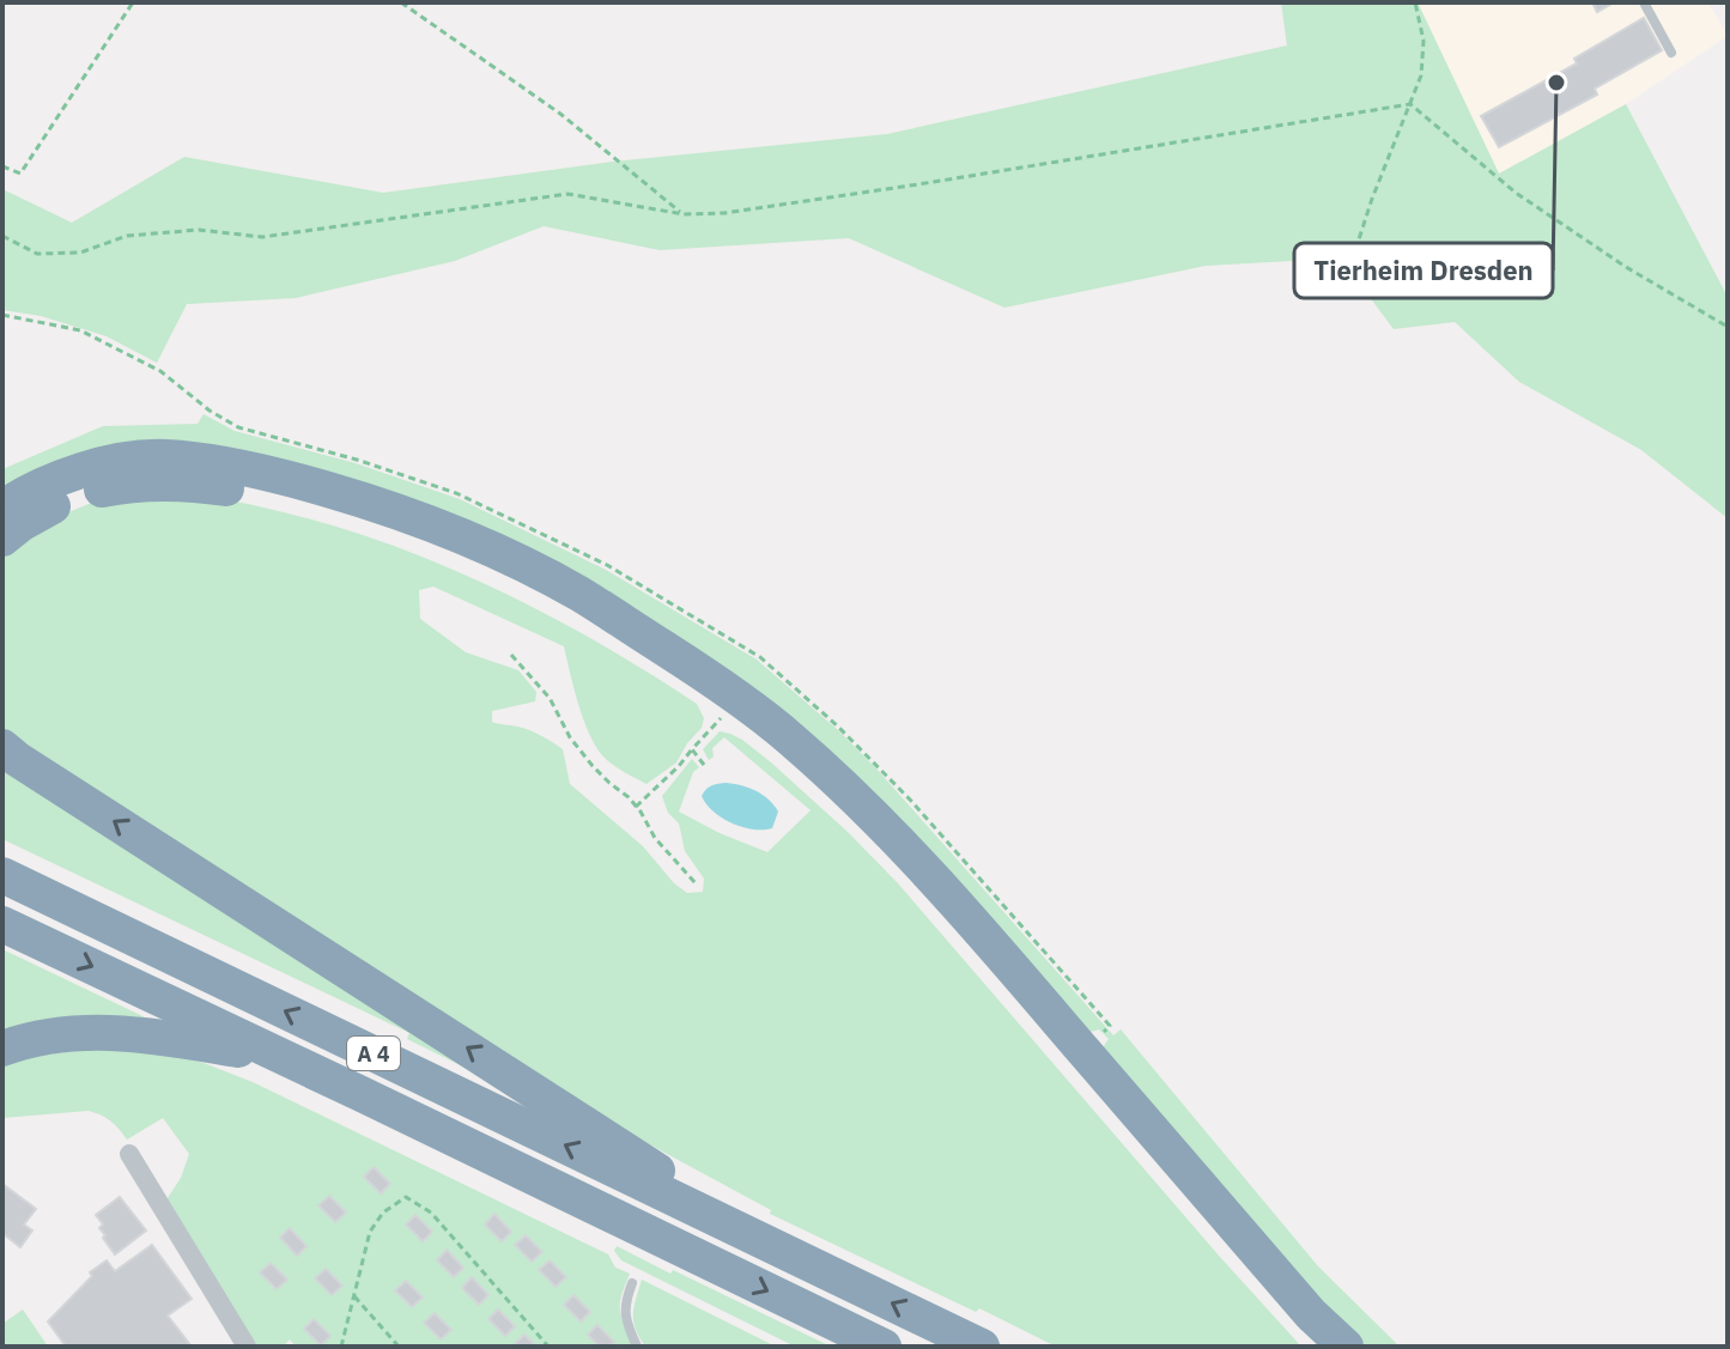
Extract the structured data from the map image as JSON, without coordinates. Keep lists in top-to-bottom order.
{
  "streets": {
    "highway": ["A 4"]
  },
  "places": ["Tierheim Dresden"]
}
